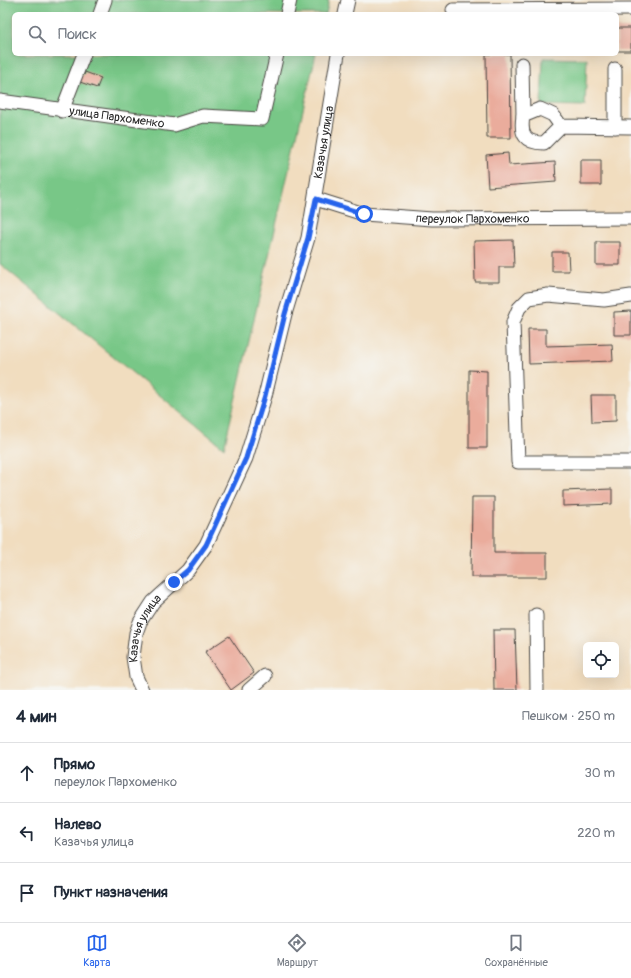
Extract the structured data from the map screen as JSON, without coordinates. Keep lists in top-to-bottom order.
{
  "streets": {
    "street": ["улица Пархоменко", "Казачья улица", "переулок Пархоменко"]
  },
  "crossings": [
    ["Казачья улица", "переулок Пархоменко"]
  ],
  "page": {
    "search": "Поиск",
    "heading": ["4 мин", "Пешком · 250 m"],
    "list": [
      ["Прямо", "переулок Пархоменко", "30 m"],
      ["Налево", "Казачья улица", "220 m"],
      "Пункт назначения"
    ],
    "nav": ["Карта", "Маршрут", "Сохранённые"]
  }
}
